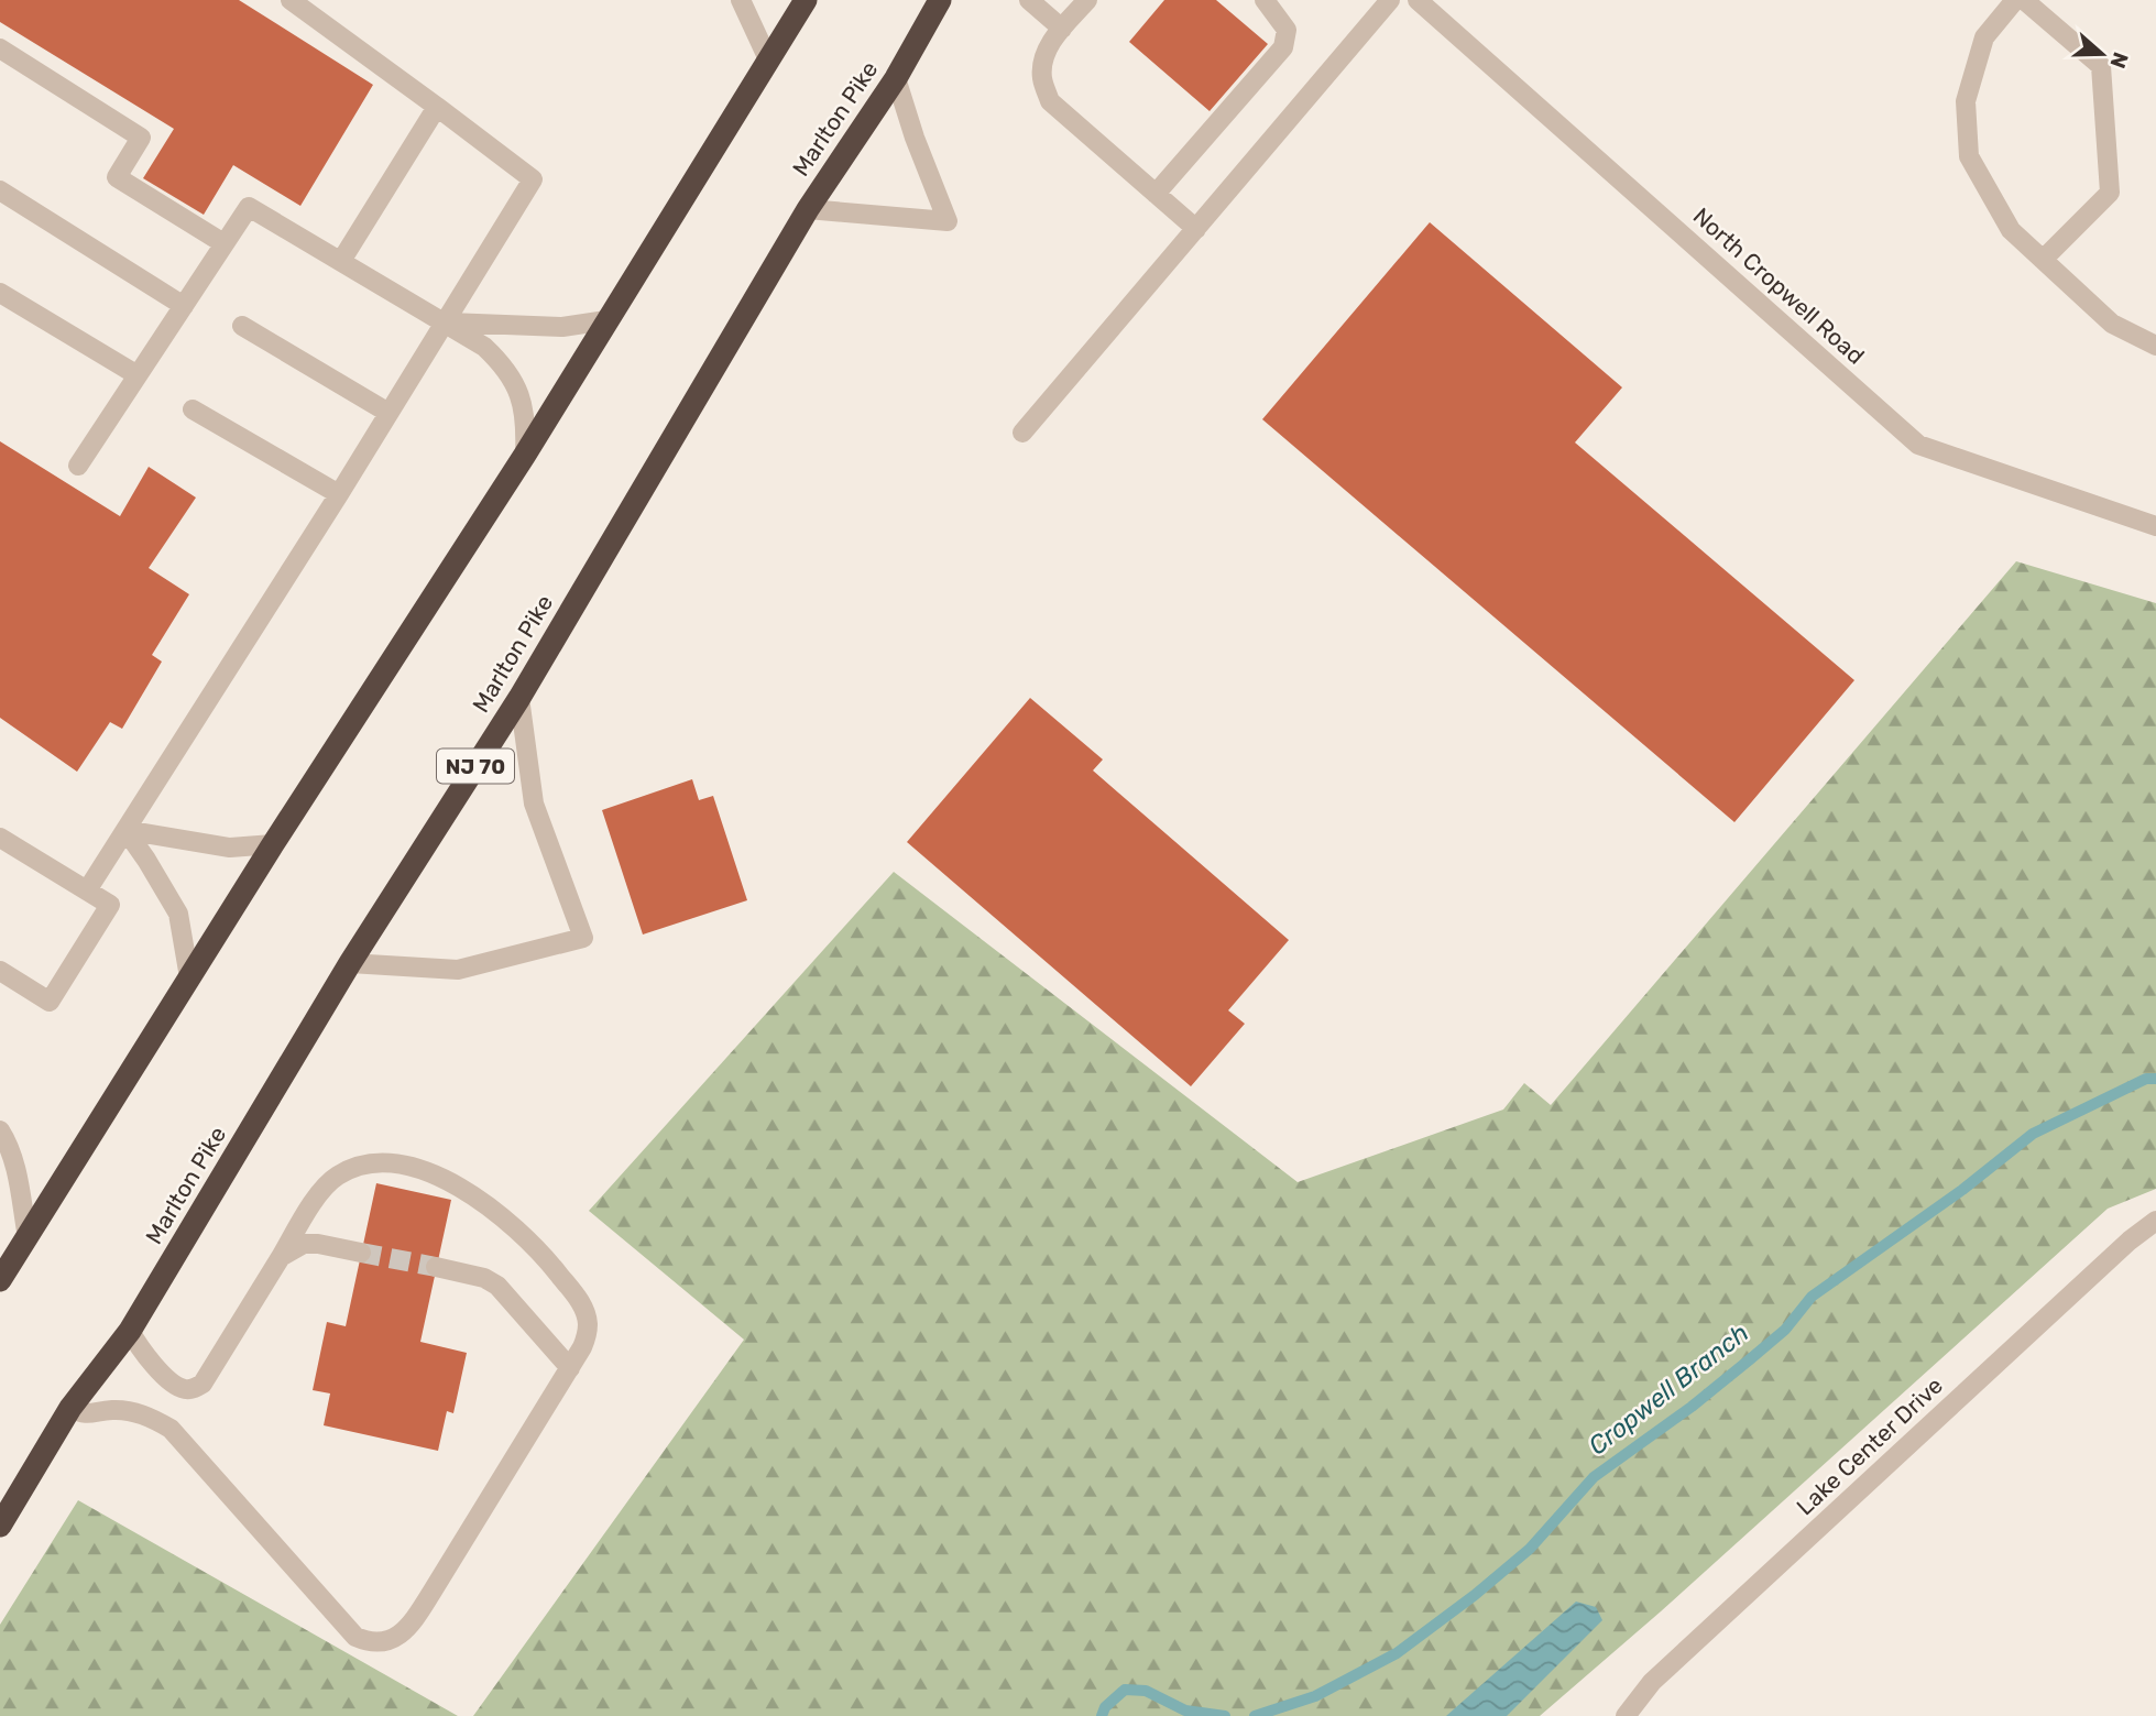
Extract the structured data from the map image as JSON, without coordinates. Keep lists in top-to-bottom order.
{
  "streets": {
    "highway": ["Marlton Pike", "NJ 70"],
    "street": ["North Cropwell Road", "Lake Center Drive"]
  },
  "water": ["Cropwell Branch"],
  "north": "right"
}
